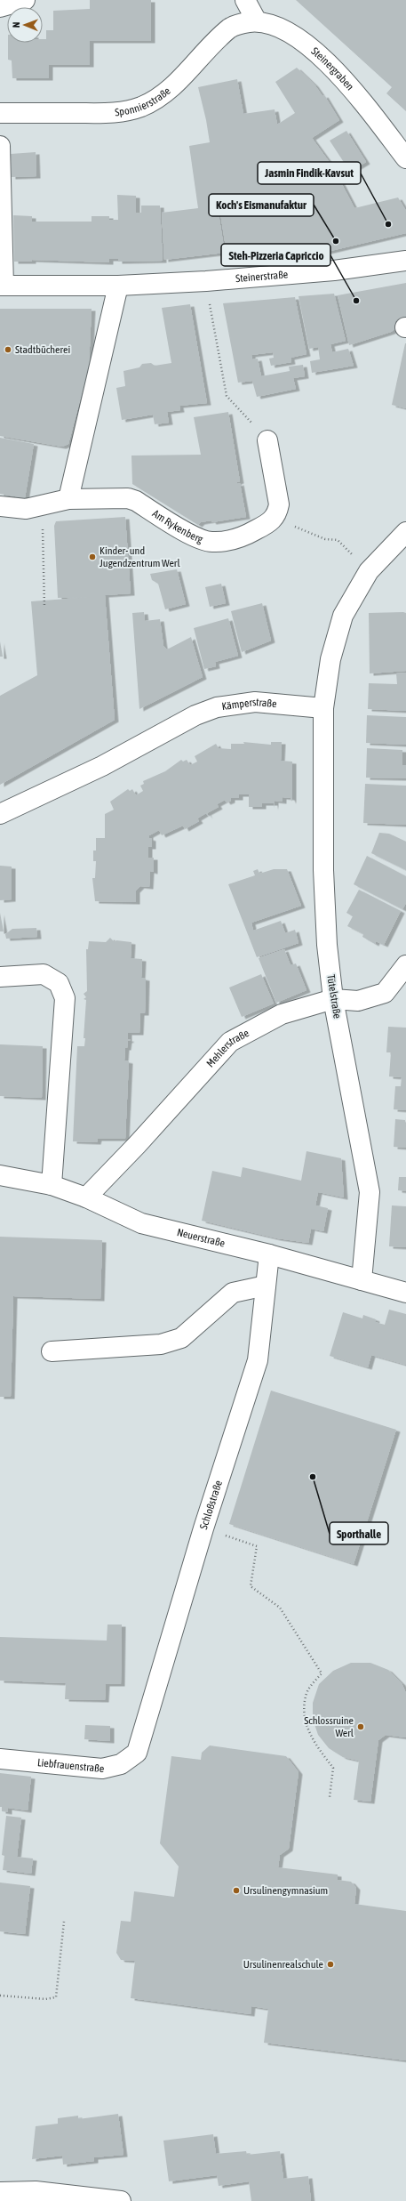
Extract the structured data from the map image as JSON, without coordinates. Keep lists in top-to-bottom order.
{
  "streets": {
    "street": [
      "Steinergraben",
      "Sponnierstraße",
      "Steinerstraße",
      "Am Rykenberg",
      "Kämperstraße",
      "Tütelstraße",
      "Mehlerstraße",
      "Neuerstraße",
      "Schloßstraße",
      "Liebfrauenstraße"
    ]
  },
  "crossings": [
    ["Steinergraben", "Sponnierstraße"],
    ["Kämperstraße", "Tütelstraße"],
    ["Tütelstraße", "Mehlerstraße"],
    ["Tütelstraße", "Neuerstraße"],
    ["Mehlerstraße", "Neuerstraße"],
    ["Neuerstraße", "Schloßstraße"],
    ["Schloßstraße", "Liebfrauenstraße"]
  ],
  "places": [
    "Jasmin Findik-Kavsut",
    "Koch's Eismanufaktur",
    "Steh-Pizzeria Capriccio",
    "Stadtbücherei",
    "Kinder- und Jugendzentrum Werl",
    "Sporthalle",
    "Schlossruine Werl",
    "Ursulinengymnasium",
    "Ursulinenrealschule"
  ],
  "north": "left"
}
